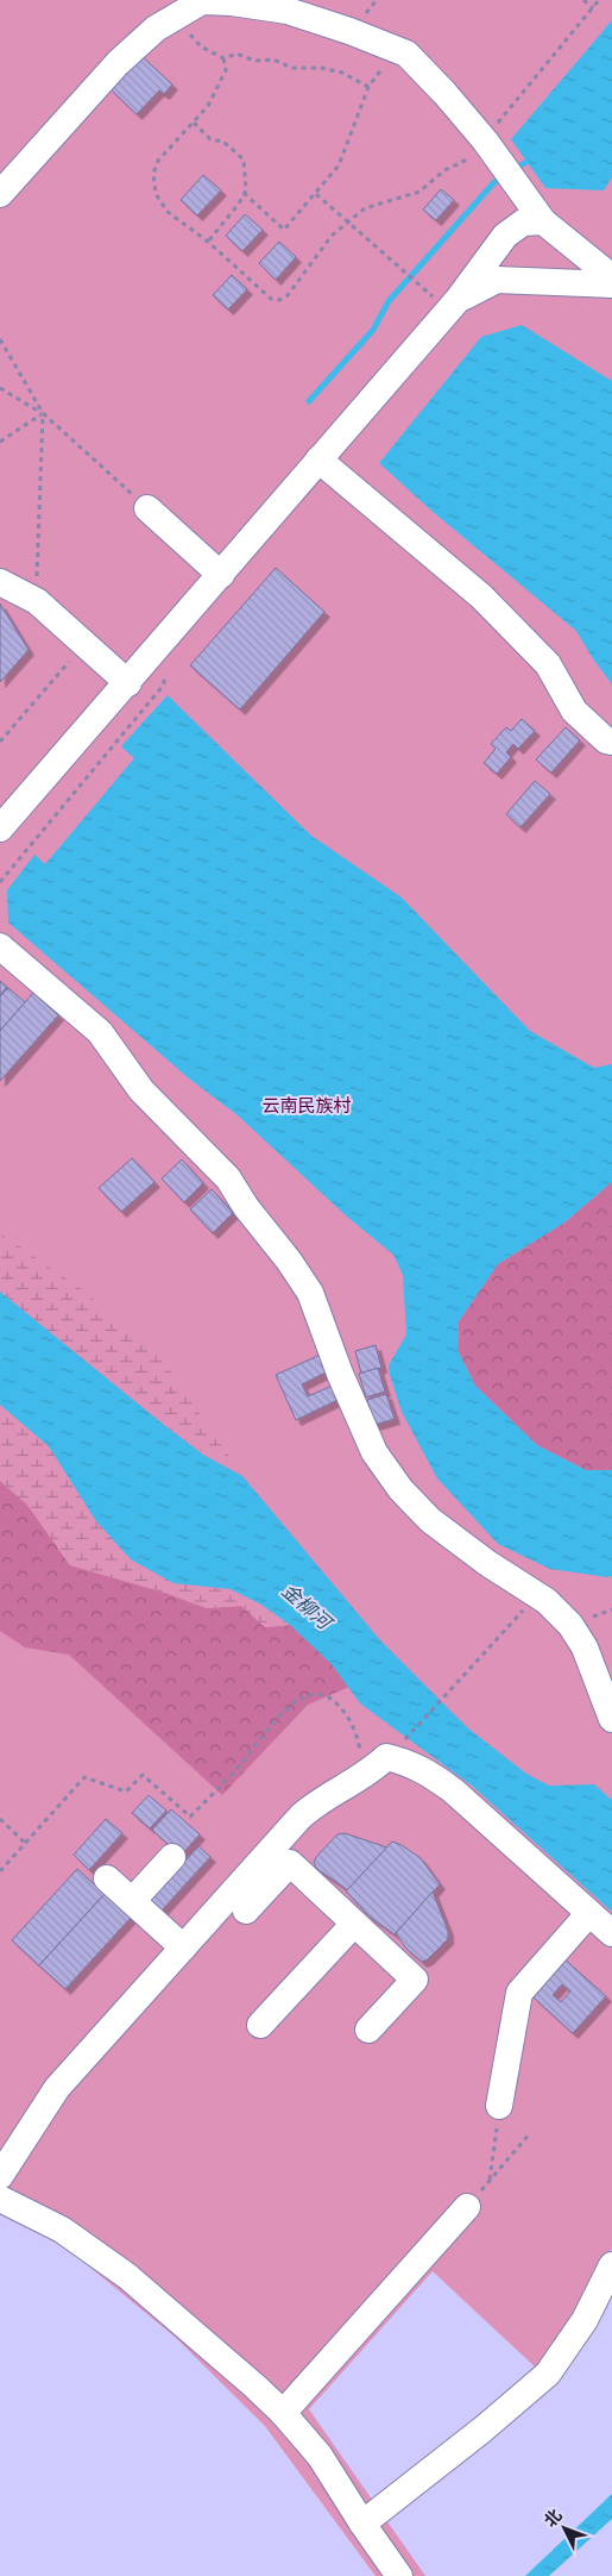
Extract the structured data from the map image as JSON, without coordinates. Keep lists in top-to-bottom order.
{
  "water": ["金柳河"],
  "parks": ["云南民族村"],
  "north": "top left"
}
